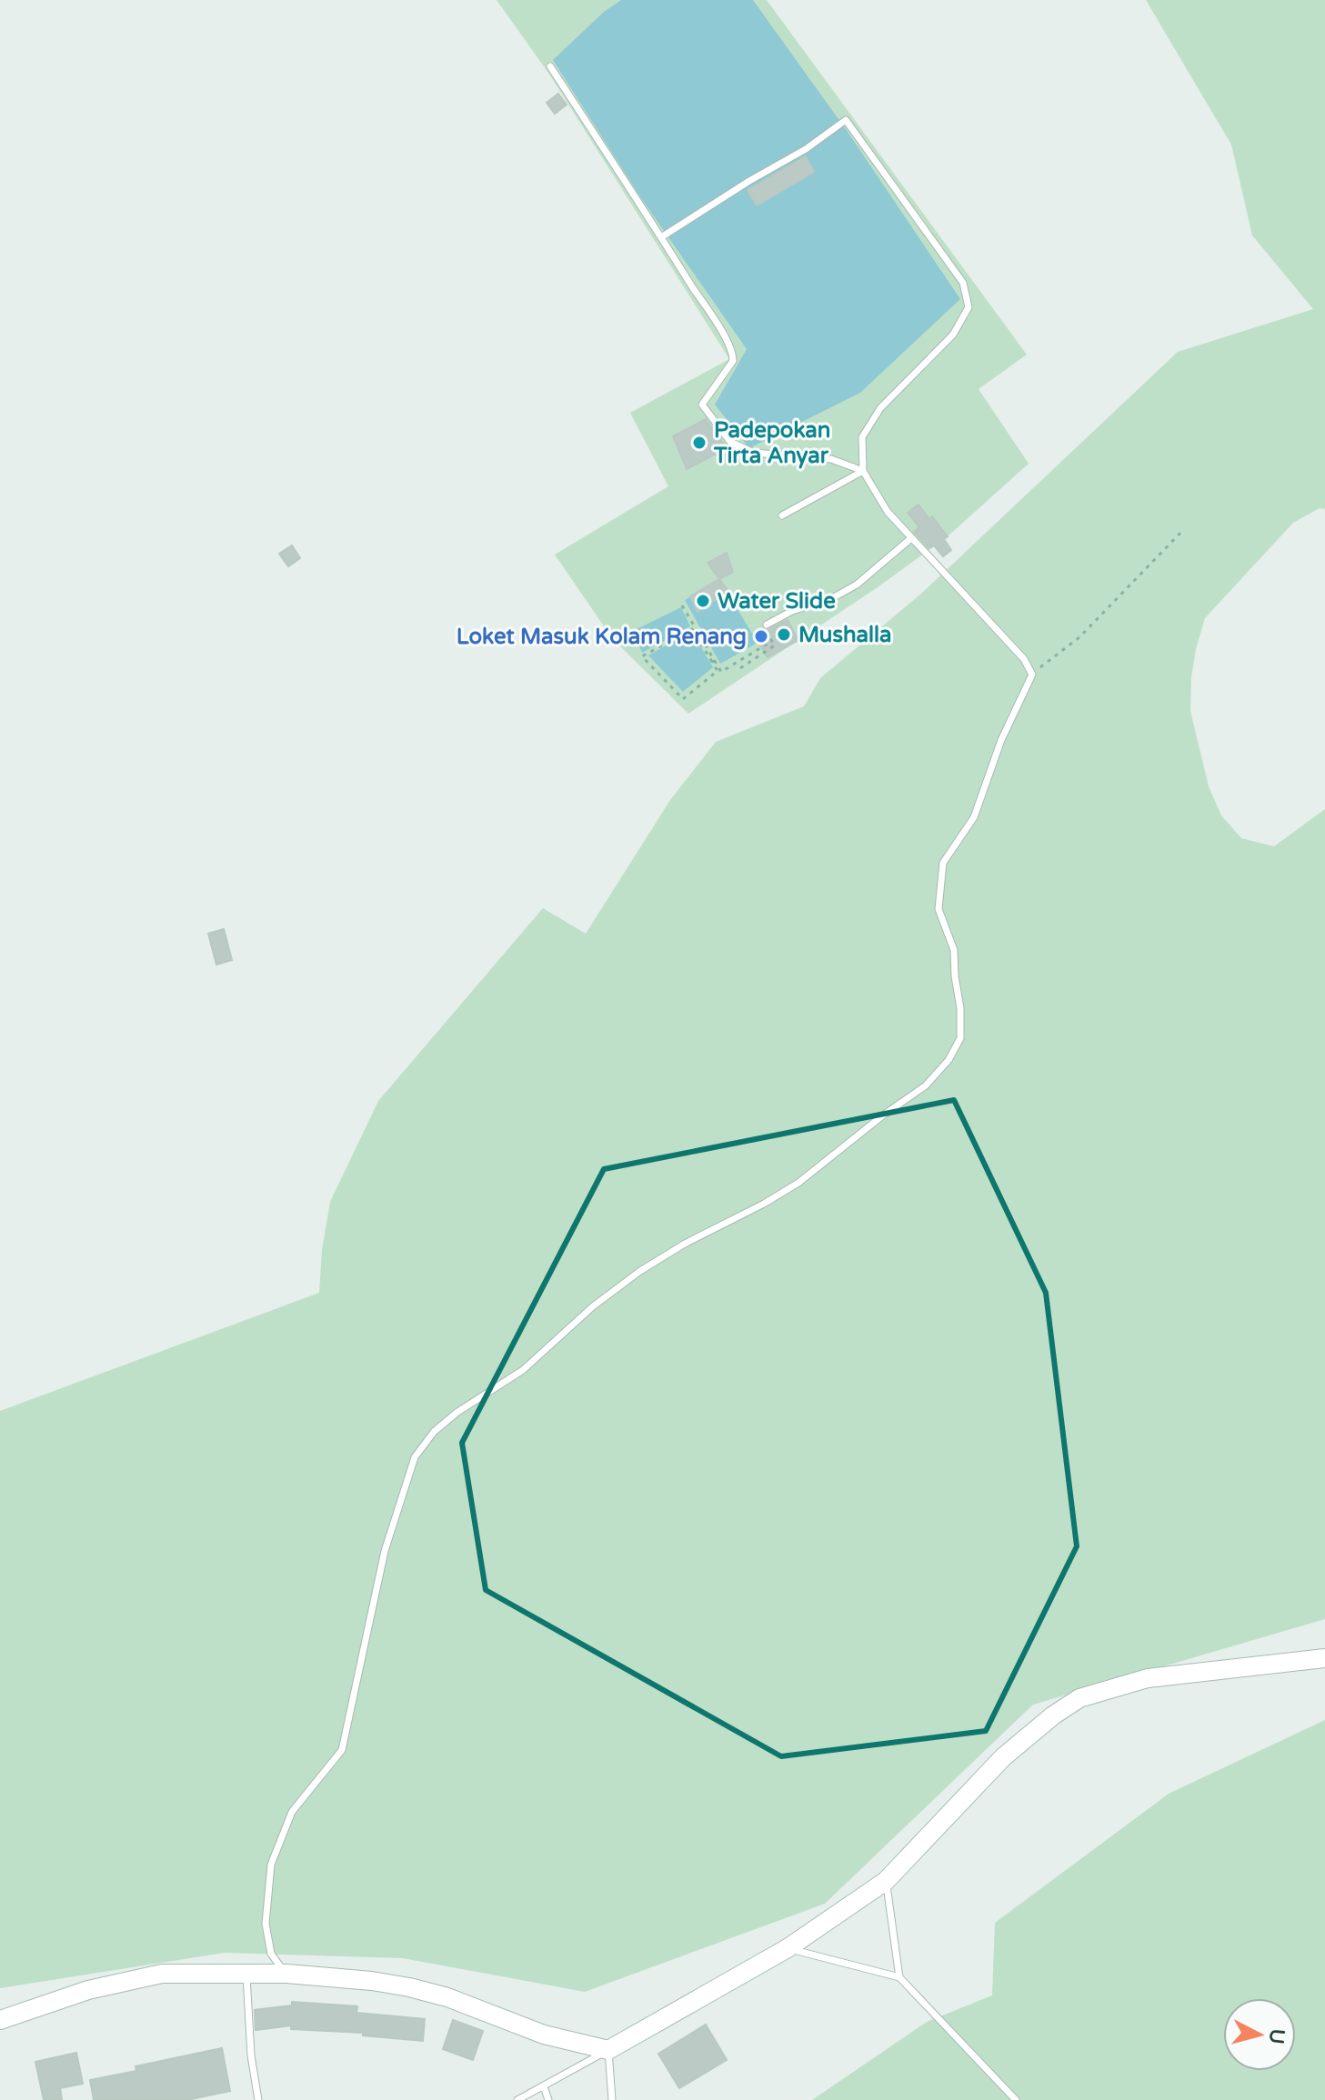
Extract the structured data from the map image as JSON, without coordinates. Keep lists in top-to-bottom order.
{
  "places": [
    "Padepokan Tirta Anyar",
    "Water Slide",
    "Mushalla",
    "Loket Masuk Kolam Renang"
  ],
  "north": "right"
}
